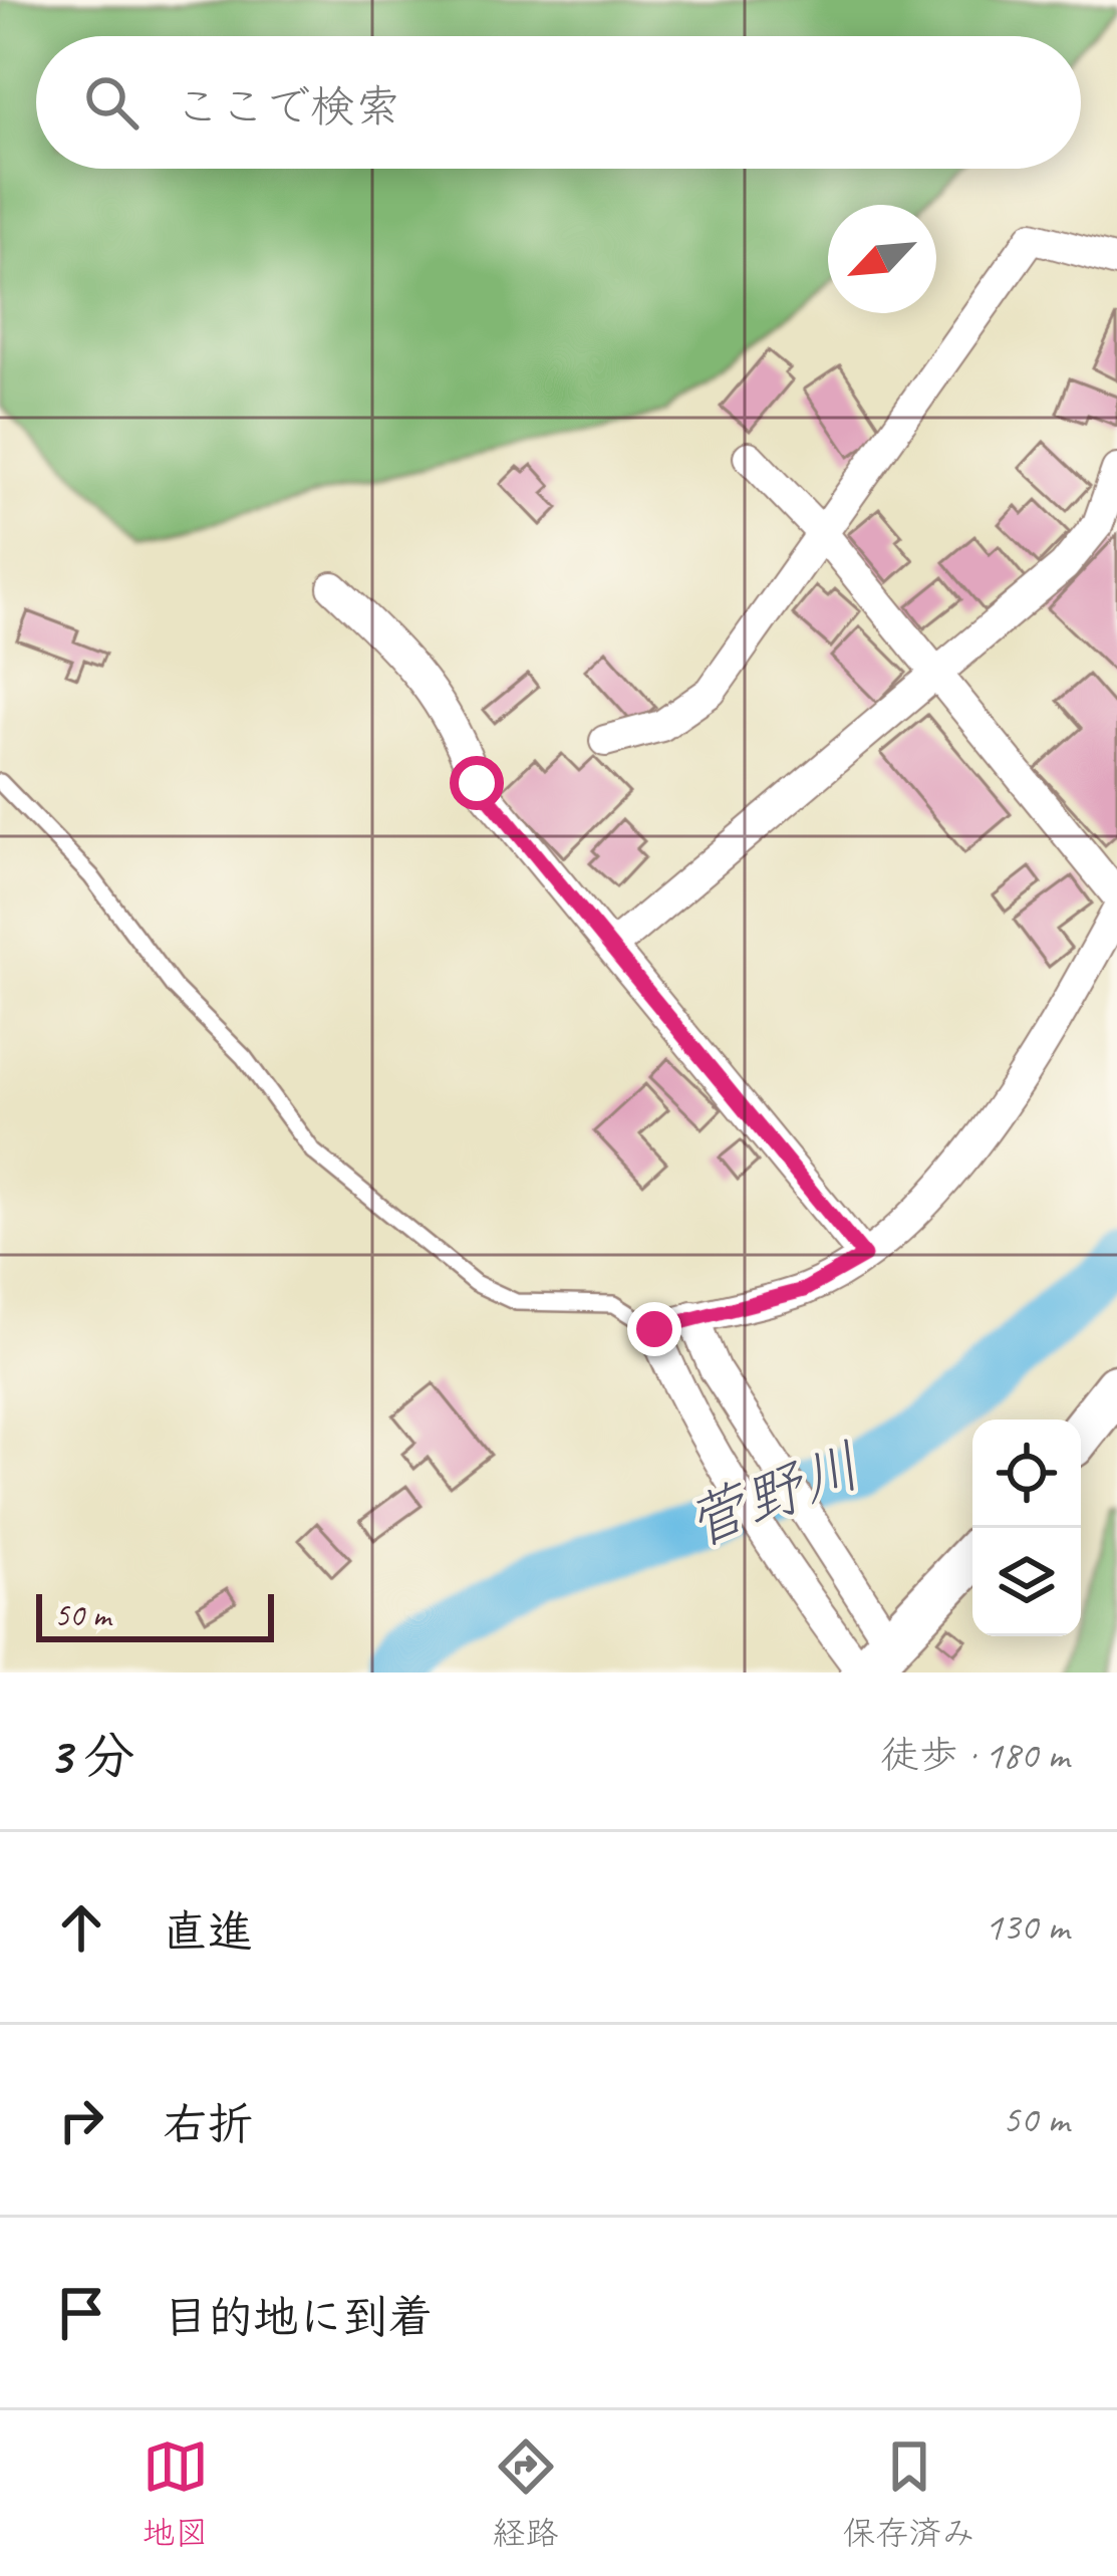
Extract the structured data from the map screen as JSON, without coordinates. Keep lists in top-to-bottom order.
{
  "water": ["菅野川"],
  "scale_bar": "50 m",
  "north": "bottom left",
  "page": {
    "search": "ここで検索",
    "scale": "50 m",
    "heading": ["3 分", "徒歩 · 180 m"],
    "list": [
      ["直進", "130 m"],
      ["右折", "50 m"],
      "目的地に到着"
    ],
    "nav": ["地図", "経路", "保存済み"]
  }
}
